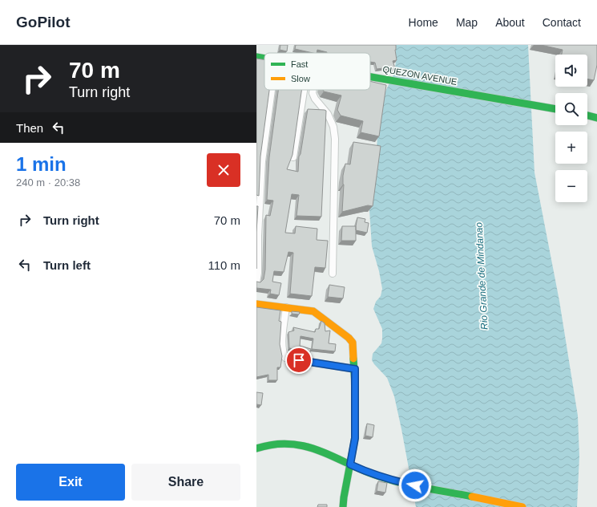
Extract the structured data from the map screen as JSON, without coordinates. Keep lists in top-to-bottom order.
{
  "streets": {
    "street": ["QUEZON AVENUE"]
  },
  "water": ["Rio Grande de Mindanao"],
  "legend": ["Fast", "Slow"],
  "page": {
    "header": "GoPilot",
    "nav": [
      "Home",
      "Map",
      "About",
      "Contact"
    ],
    "turn": ["70 m", "Turn right"],
    "map_buttons": ["+", "−"],
    "then": "Then",
    "heading": ["1 min", "240 m · 20:38"],
    "list": [
      {
        "name": "Turn right",
        "value": "70 m"
      },
      {
        "name": "Turn left",
        "value": "110 m"
      }
    ],
    "buttons": ["Exit", "Share"]
  }
}
